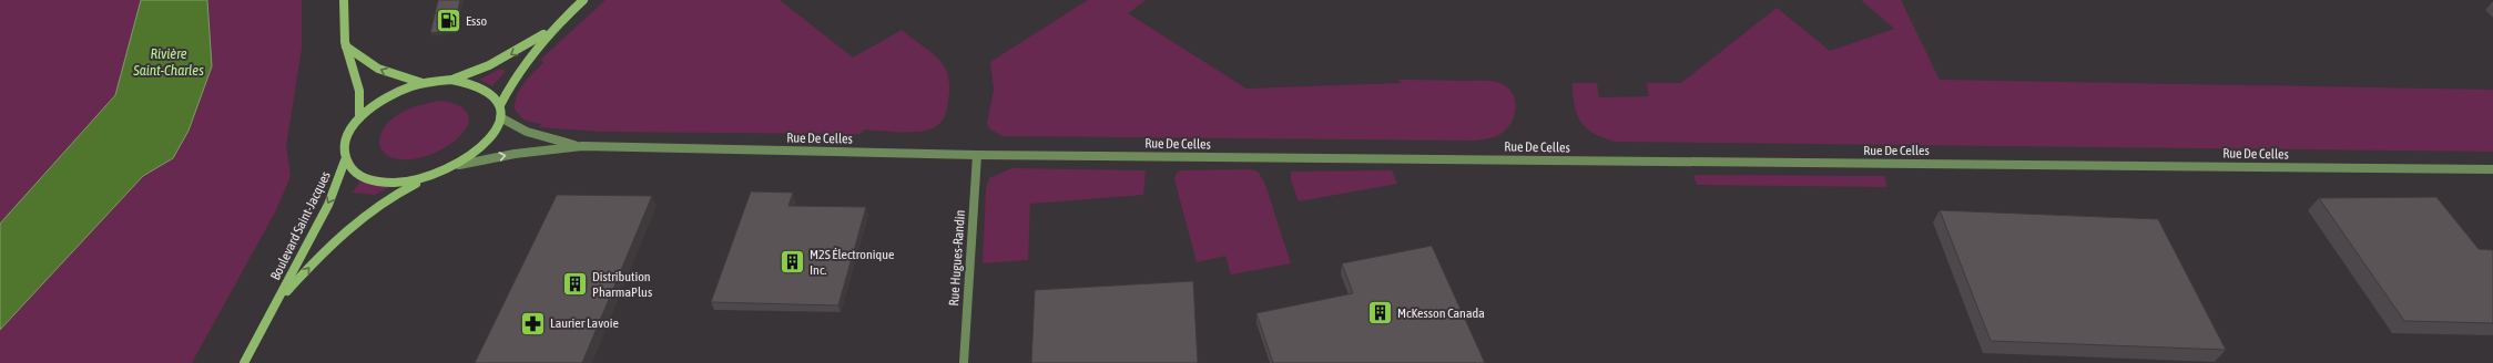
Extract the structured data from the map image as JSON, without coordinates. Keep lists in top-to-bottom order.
{
  "streets": {
    "main road": ["Boulevard Saint-Jacques"],
    "street": ["Rue De Celles", "Rue Hugues-Randin"]
  },
  "crossings": [
    ["Rue De Celles", "Boulevard Saint-Jacques"],
    ["Rue De Celles", "Rue Hugues-Randin"]
  ],
  "water": ["Rivière Saint-Charles"],
  "places": {
    "fuel station": ["Esso"],
    "building": ["M2S Électronique Inc.", "Distribution PharmaPlus", "McKesson Canada"],
    "pharmacy": ["Laurier Lavoie"]
  }
}
